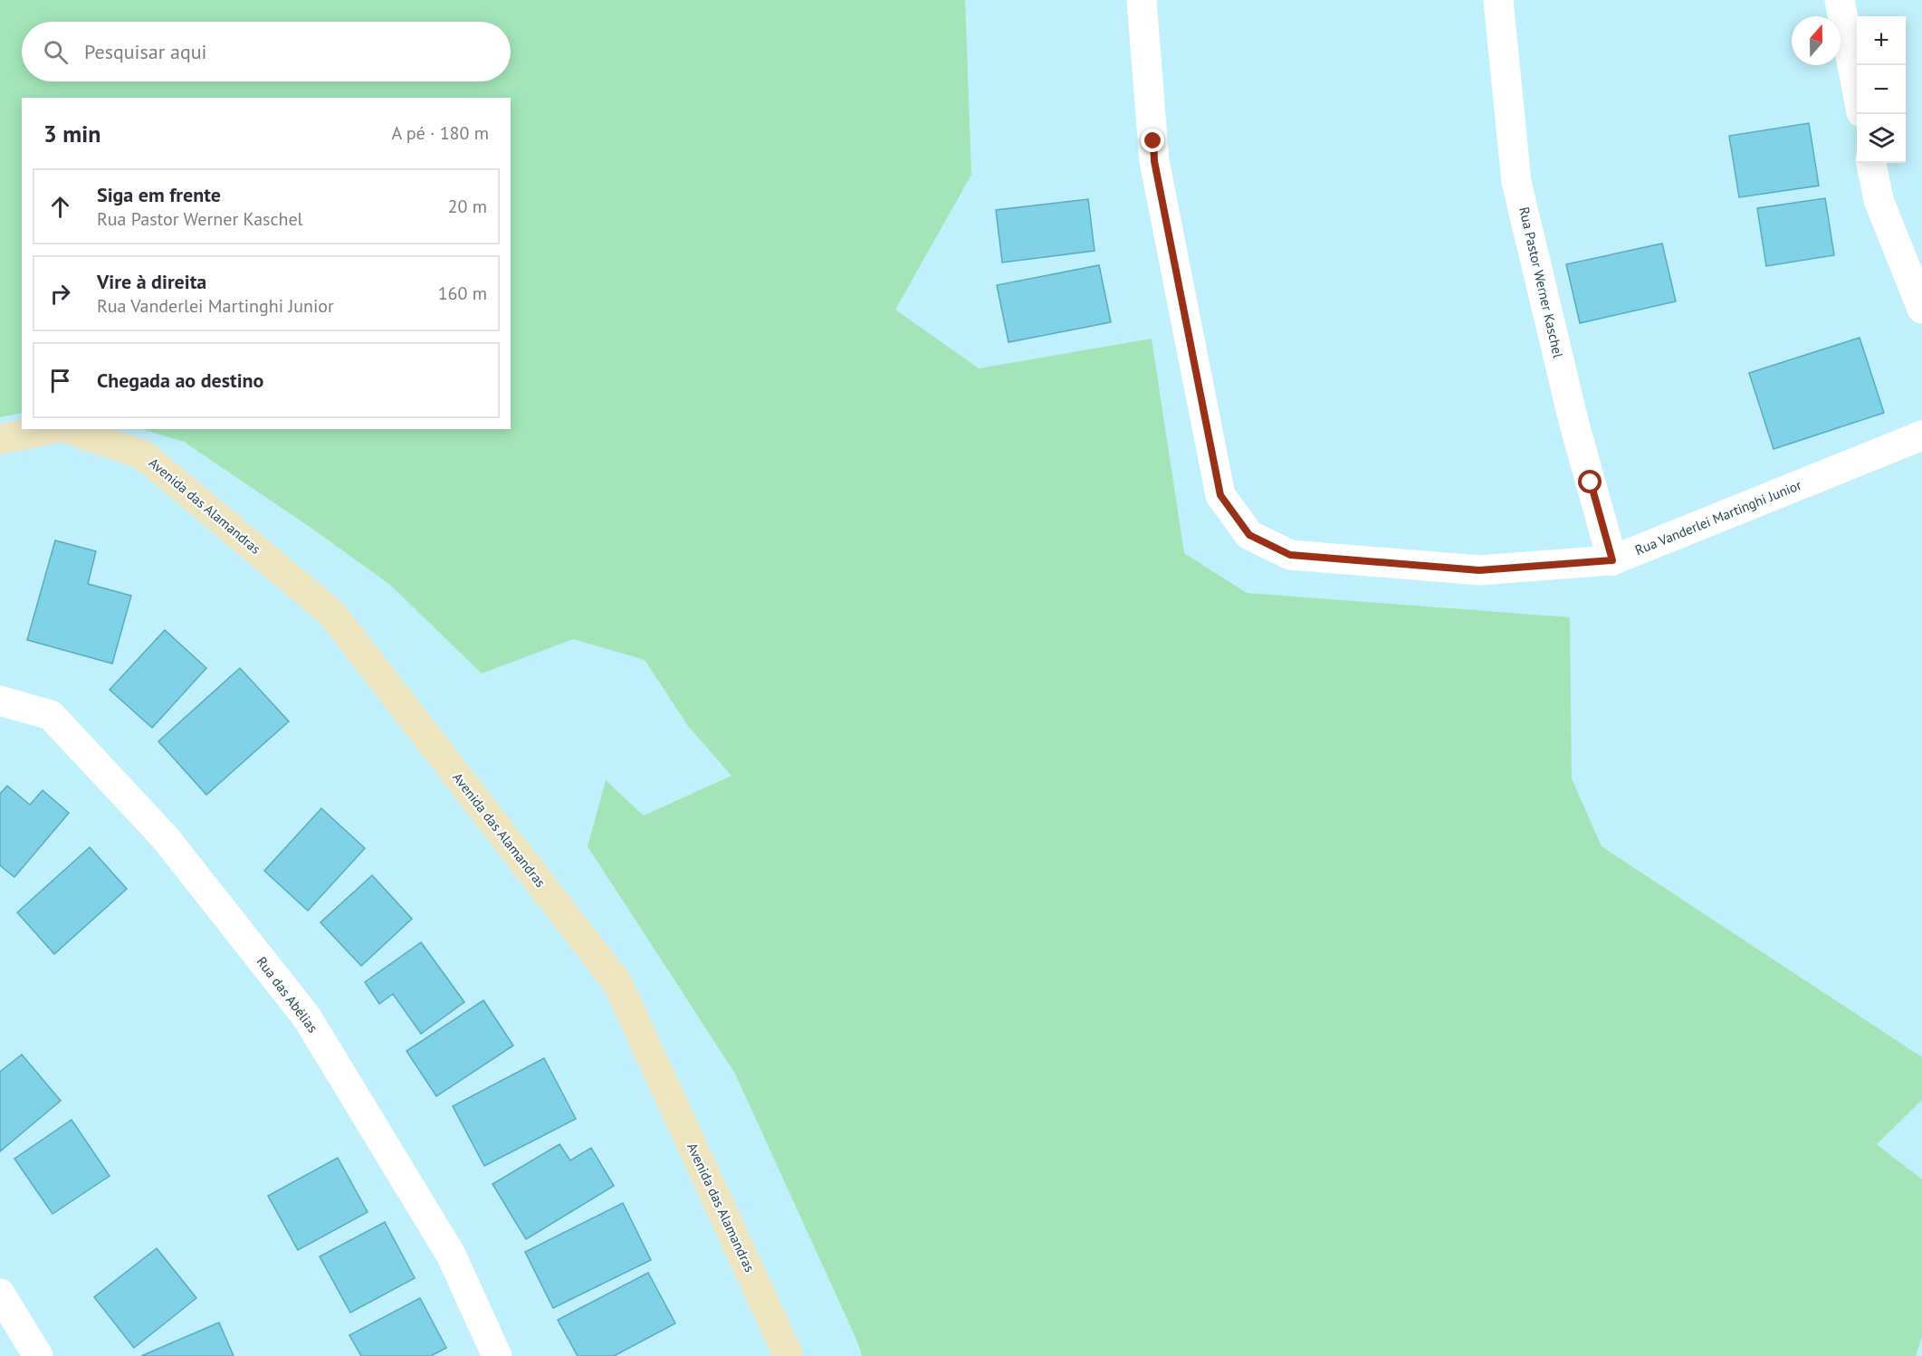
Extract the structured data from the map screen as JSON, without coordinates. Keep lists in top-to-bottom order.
{
  "streets": {
    "street": [
      "Rua Pastor Werner Kaschel",
      "Avenida das Alamandras",
      "Rua Vanderlei Martinghi Junior",
      "Rua das Abélias"
    ]
  },
  "crossings": [
    ["Rua Pastor Werner Kaschel", "Rua Vanderlei Martinghi Junior"]
  ],
  "north": "top",
  "page": {
    "map_buttons": ["+", "−"],
    "search": "Pesquisar aqui",
    "heading": ["3 min", "A pé · 180 m"],
    "list": [
      ["Siga em frente", "Rua Pastor Werner Kaschel", "20 m"],
      ["Vire à direita", "Rua Vanderlei Martinghi Junior", "160 m"],
      "Chegada ao destino"
    ]
  }
}
